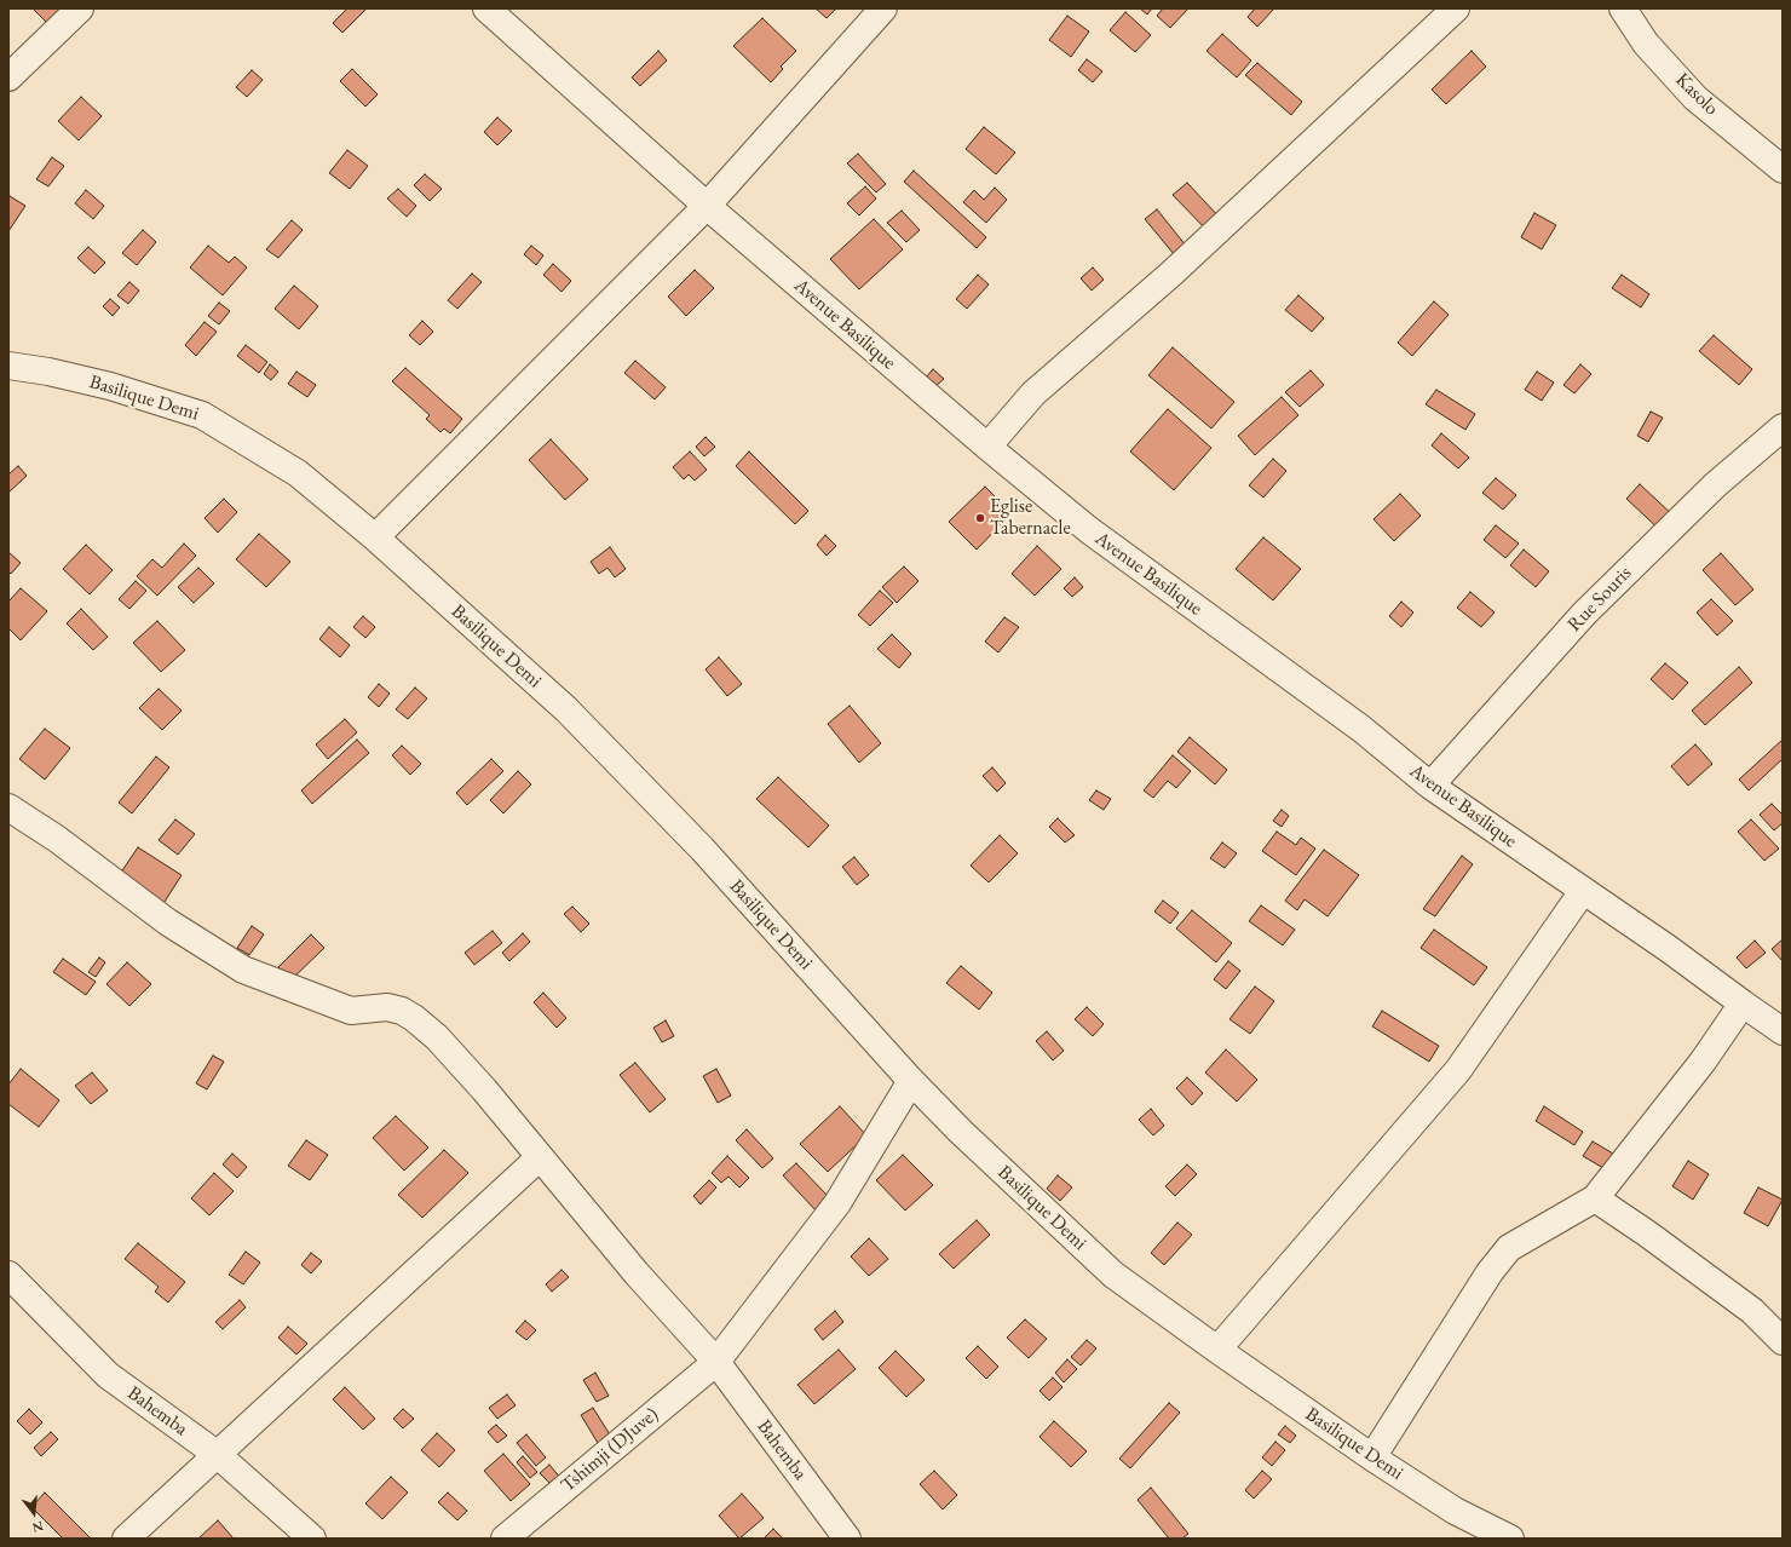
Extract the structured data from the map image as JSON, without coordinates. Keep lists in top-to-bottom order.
{
  "streets": {
    "street": [
      "Kasolo",
      "Avenue Basilique",
      "Basilique Demi",
      "Rue Souris",
      "Bahemba",
      "Tshimji (DJuve)"
    ]
  },
  "crossings": [
    ["Avenue Basilique", "Rue Souris"],
    ["Basilique Demi", "Tshimji (DJuve)"],
    ["Bahemba", "Tshimji (DJuve)"]
  ],
  "places": ["Eglise Tabernacle"],
  "north": "bottom"
}
